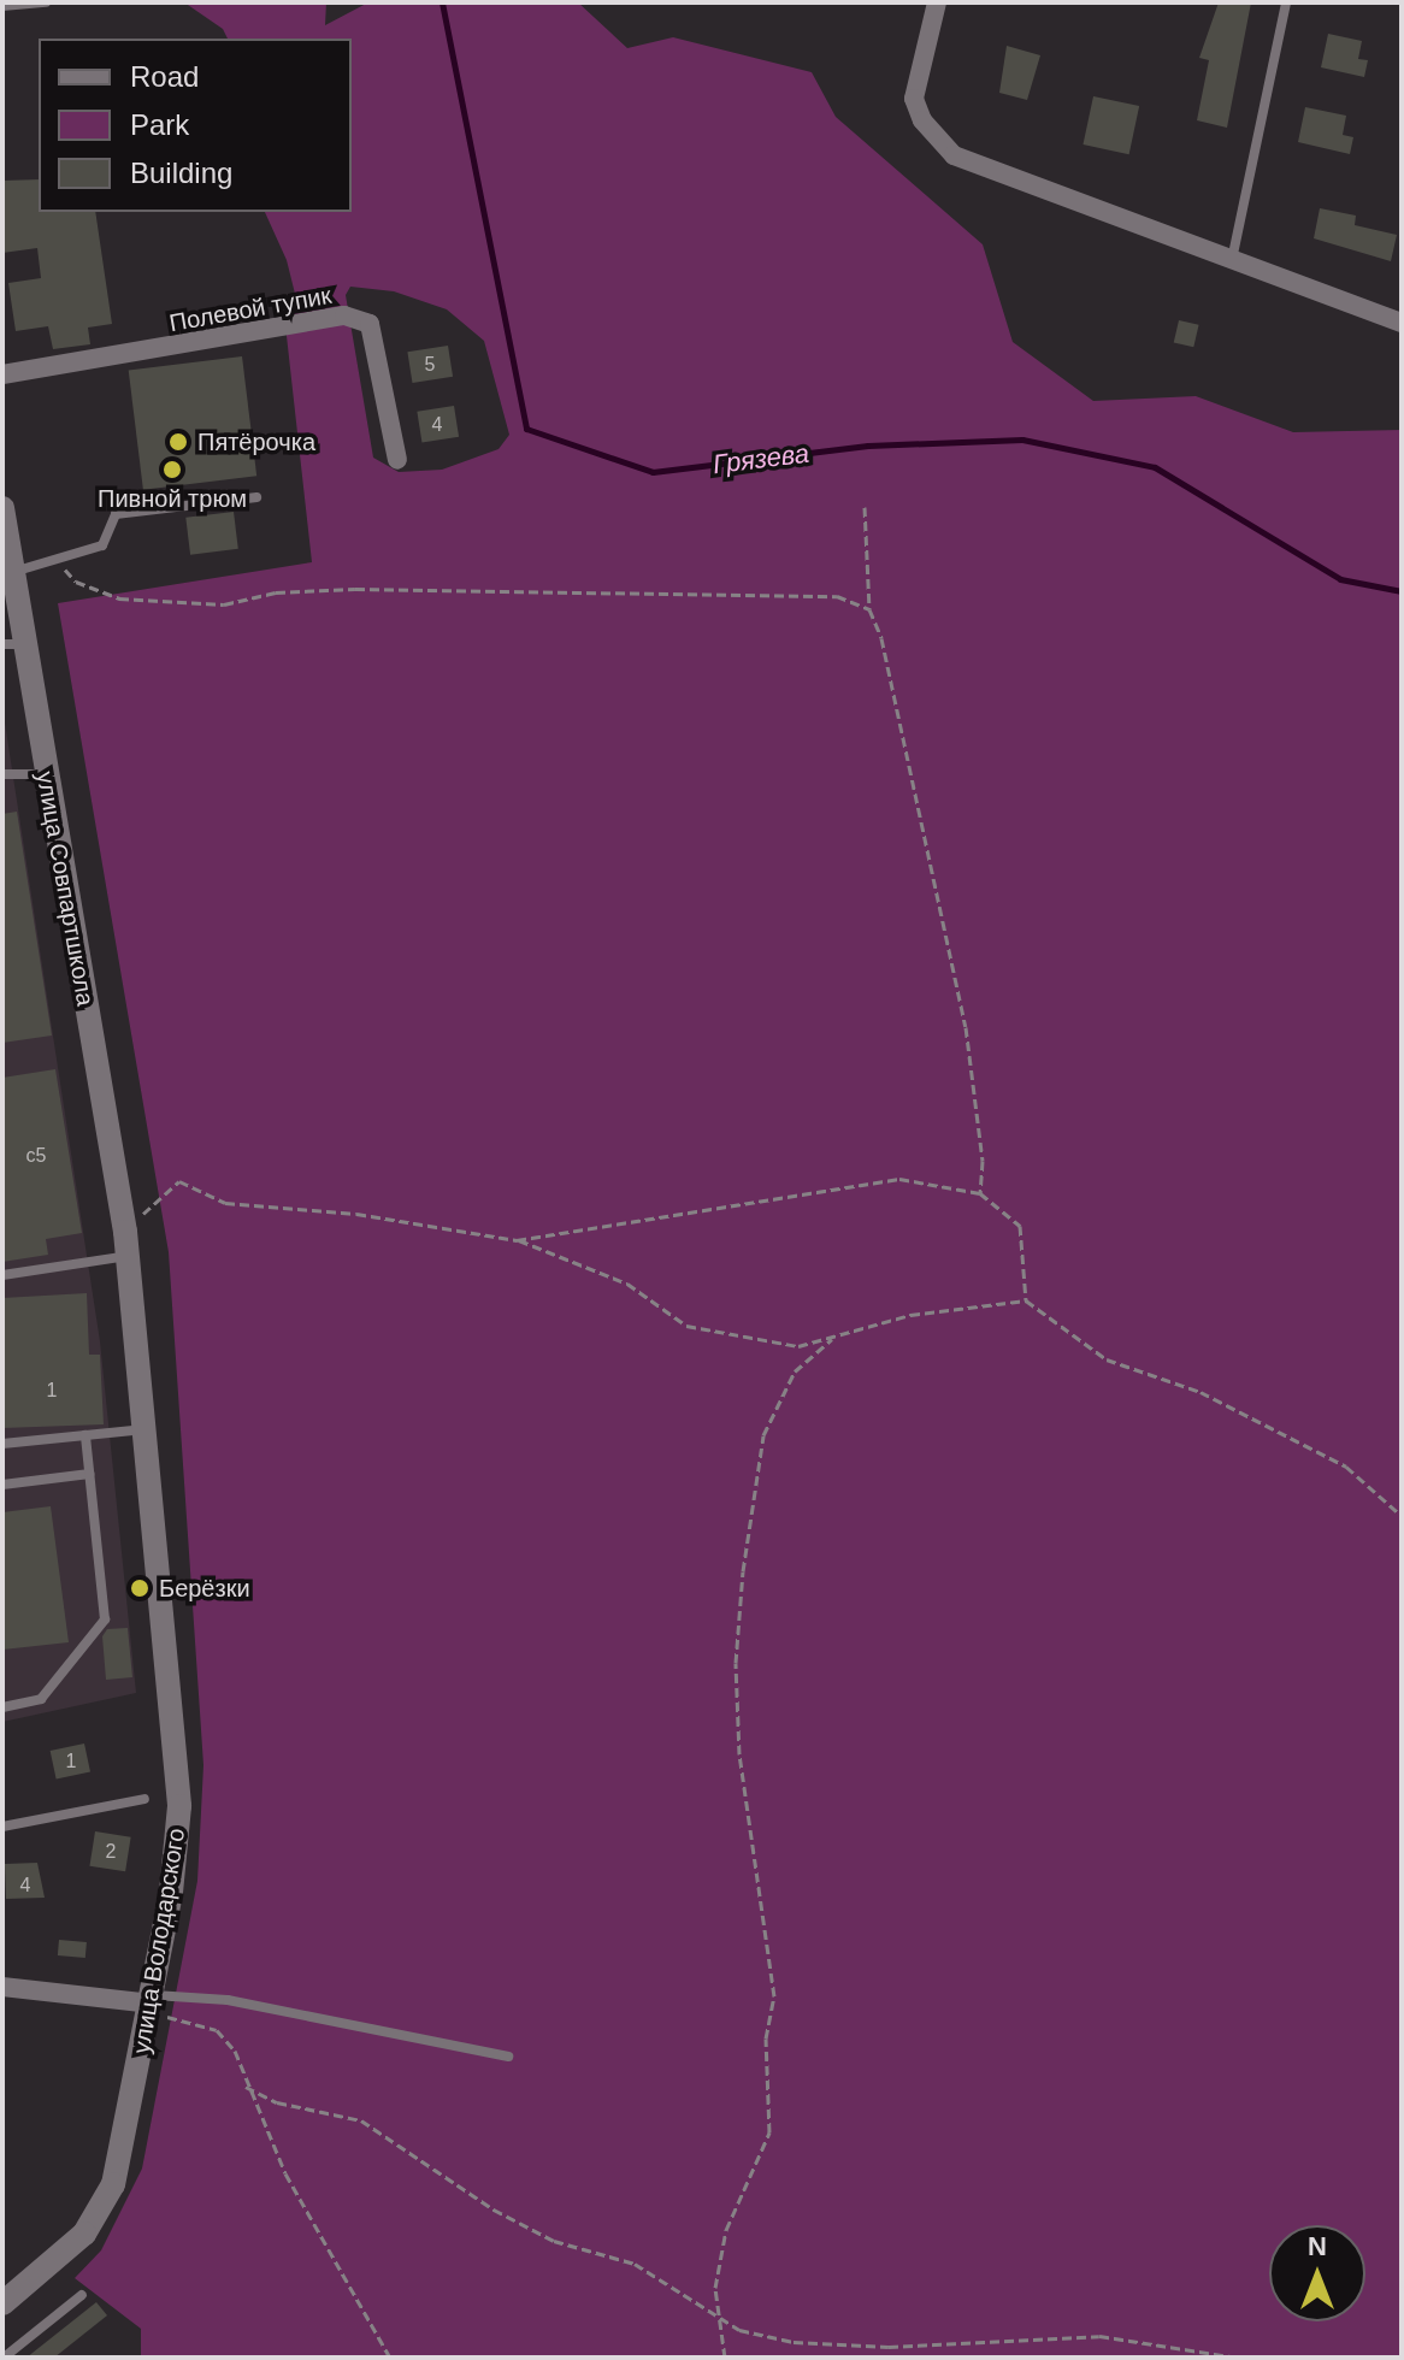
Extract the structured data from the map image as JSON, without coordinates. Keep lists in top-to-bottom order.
{
  "streets": {
    "street": ["Полевой тупик", "улица Совпартшкола", "улица Володарского"]
  },
  "crossings": [
    ["улица Совпартшкола", "улица Володарского"]
  ],
  "water": ["Грязева"],
  "places": ["Пятёрочка", "Пивной трюм", "Берёзки"],
  "house_numbers": [
    "5",
    "4",
    "с5",
    "1",
    "1",
    "2",
    "4"
  ],
  "legend": ["Road", "Park", "Building"],
  "north": "top"
}
